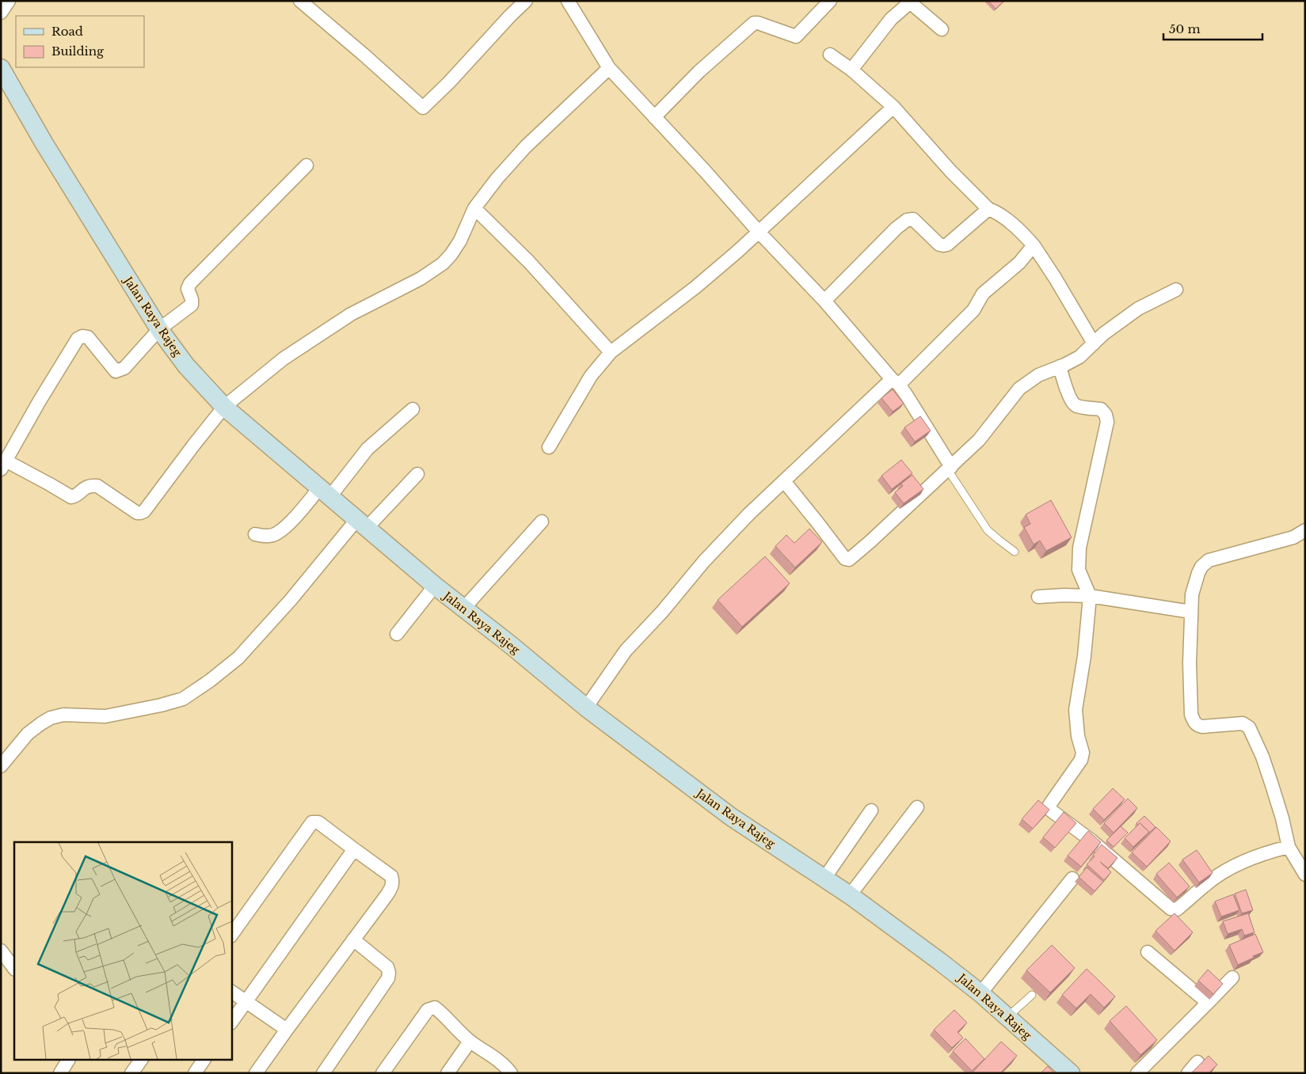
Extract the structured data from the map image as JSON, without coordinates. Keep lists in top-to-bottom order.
{
  "streets": {
    "main road": ["Jalan Raya Rajeg"]
  },
  "legend": ["Road", "Building"],
  "scale_bar": "50 m"
}
